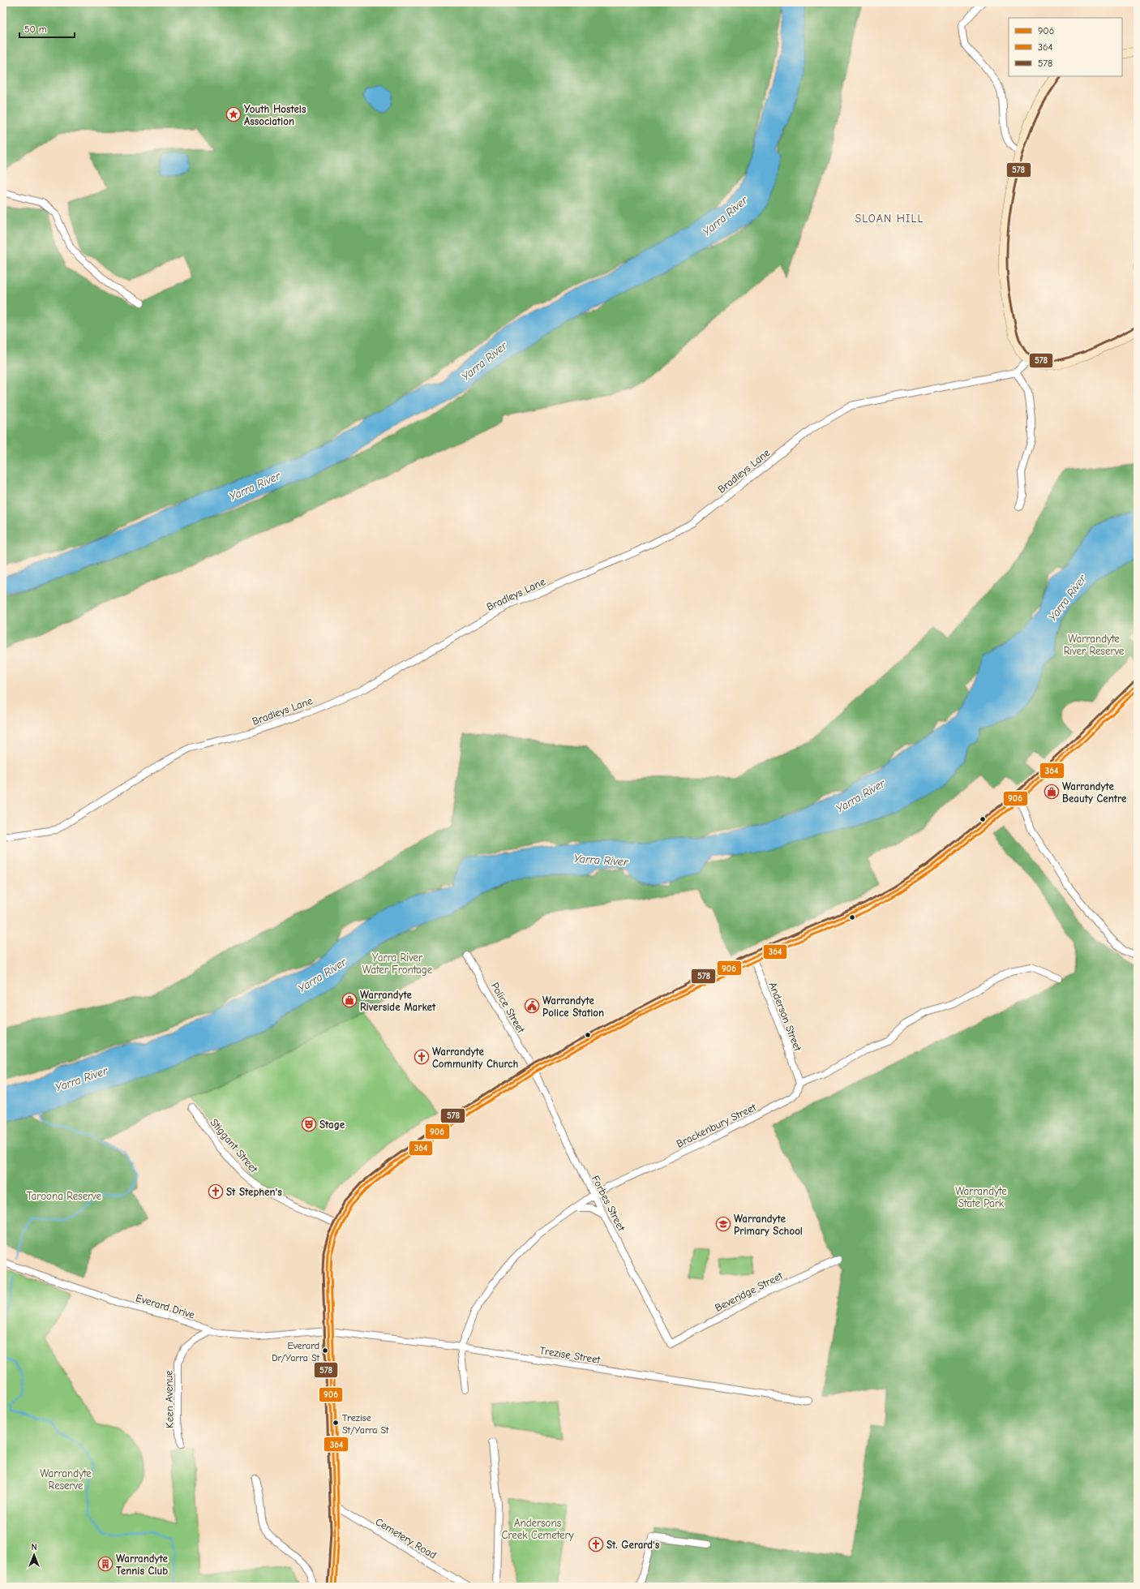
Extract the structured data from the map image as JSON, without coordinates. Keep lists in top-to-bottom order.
{
  "streets": {
    "street": [
      "Bradleys Lane",
      "Police Street",
      "Anderson Street",
      "Brackenbury Street",
      "Stiggant Street",
      "Forbes Street",
      "Beveridge Street",
      "Everard Drive",
      "Trezise Street",
      "Keen Avenue",
      "Cemetery Road"
    ]
  },
  "crossings": [
    ["Police Street", "Forbes Street"],
    ["Anderson Street", "Brackenbury Street"],
    ["Brackenbury Street", "Forbes Street"],
    ["Brackenbury Street", "Trezise Street"],
    ["Forbes Street", "Beveridge Street"],
    ["Everard Drive", "Trezise Street"],
    ["Everard Drive", "Keen Avenue"]
  ],
  "districts": ["SLOAN HILL"],
  "water": ["Yarra River"],
  "parks": [
    "Warrandyte River Reserve",
    "Yarra River Water Frontage",
    "Warrandyte State Park",
    "Taroona Reserve",
    "Warrandyte Reserve",
    "Andersons Creek Cemetery"
  ],
  "places": {
    "place": ["Youth Hostels Association"],
    "shop": ["Warrandyte Beauty Centre", "Warrandyte Riverside Market"],
    "public building": ["Warrandyte Police Station"],
    "church": ["Warrandyte Community Church", "St Stephen's", "St. Gerard's"],
    "theatre": ["Stage"],
    "school or university": ["Warrandyte Primary School"],
    "other": ["Everard Dr/Yarra St", "Trezise St/Yarra St"],
    "building": ["Warrandyte Tennis Club"]
  },
  "lines": ["transit line 578", "transit line 906", "transit line 364"],
  "legend": ["906", "364", "578"],
  "scale_bar": "50 m",
  "north": "top"
}
